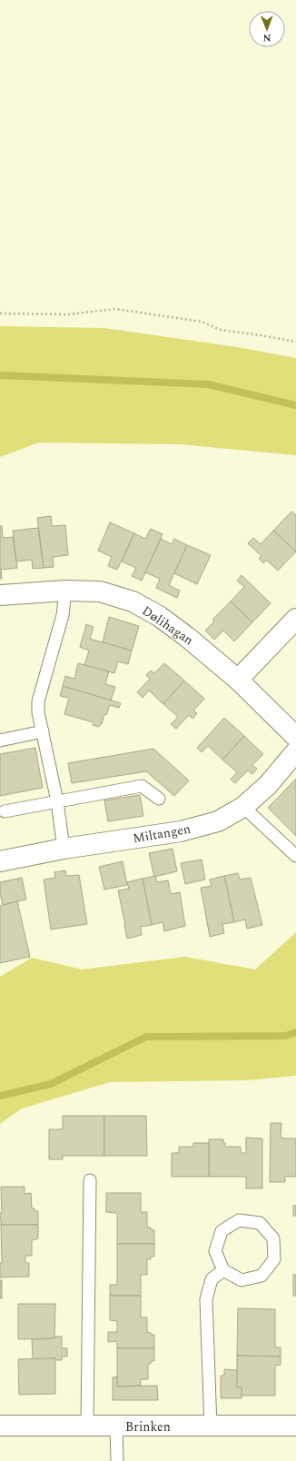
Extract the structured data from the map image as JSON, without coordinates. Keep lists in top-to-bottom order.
{
  "streets": {
    "street": ["Dølihagan", "Miltangen", "Brinken"]
  },
  "north": "bottom"
}
